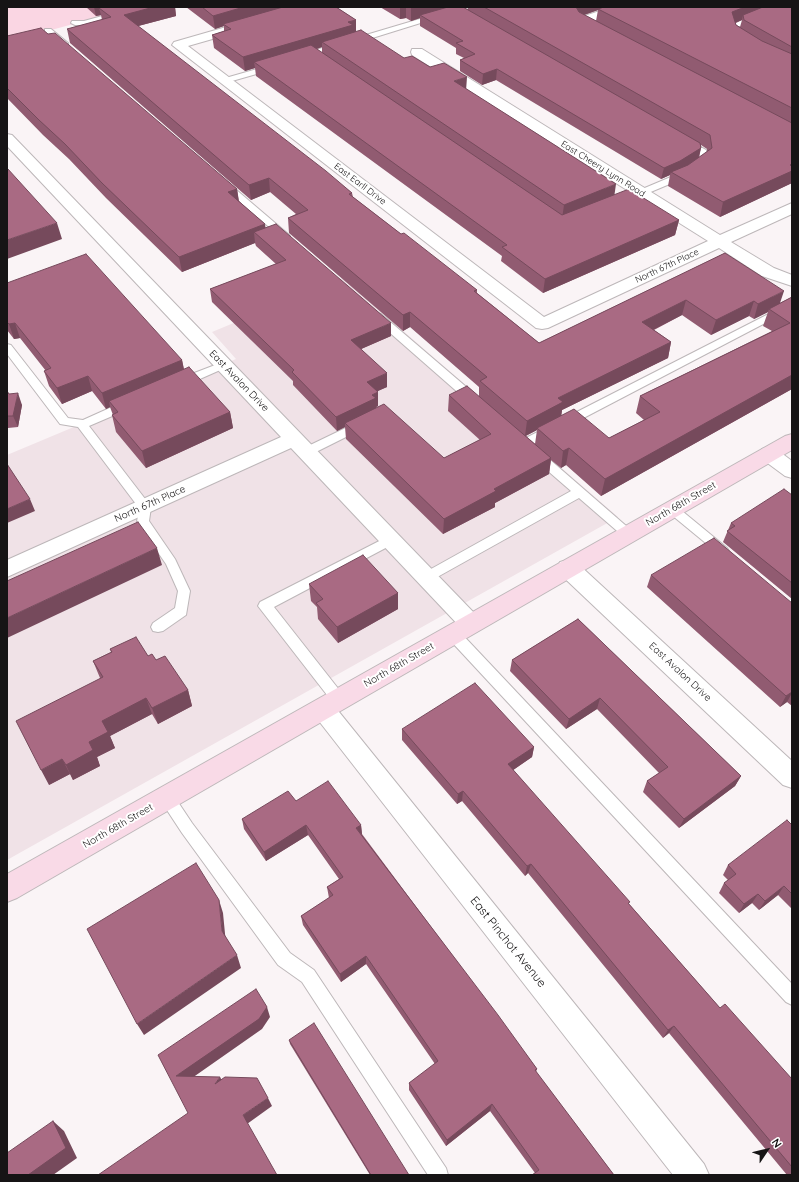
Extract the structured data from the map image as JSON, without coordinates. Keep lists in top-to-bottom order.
{
  "streets": {
    "main road": ["North 68th Street"],
    "street": [
      "East Cheery Lynn Road",
      "East Earll Drive",
      "North 67th Place",
      "East Avalon Drive",
      "East Pinchot Avenue"
    ]
  },
  "crossings": [
    ["East Cheery Lynn Road", "North 67th Place"],
    ["East Earll Drive", "North 67th Place"],
    ["North 67th Place", "East Avalon Drive"],
    ["East Avalon Drive", "North 68th Street"],
    ["North 68th Street", "East Pinchot Avenue"]
  ],
  "north": "top right"
}
